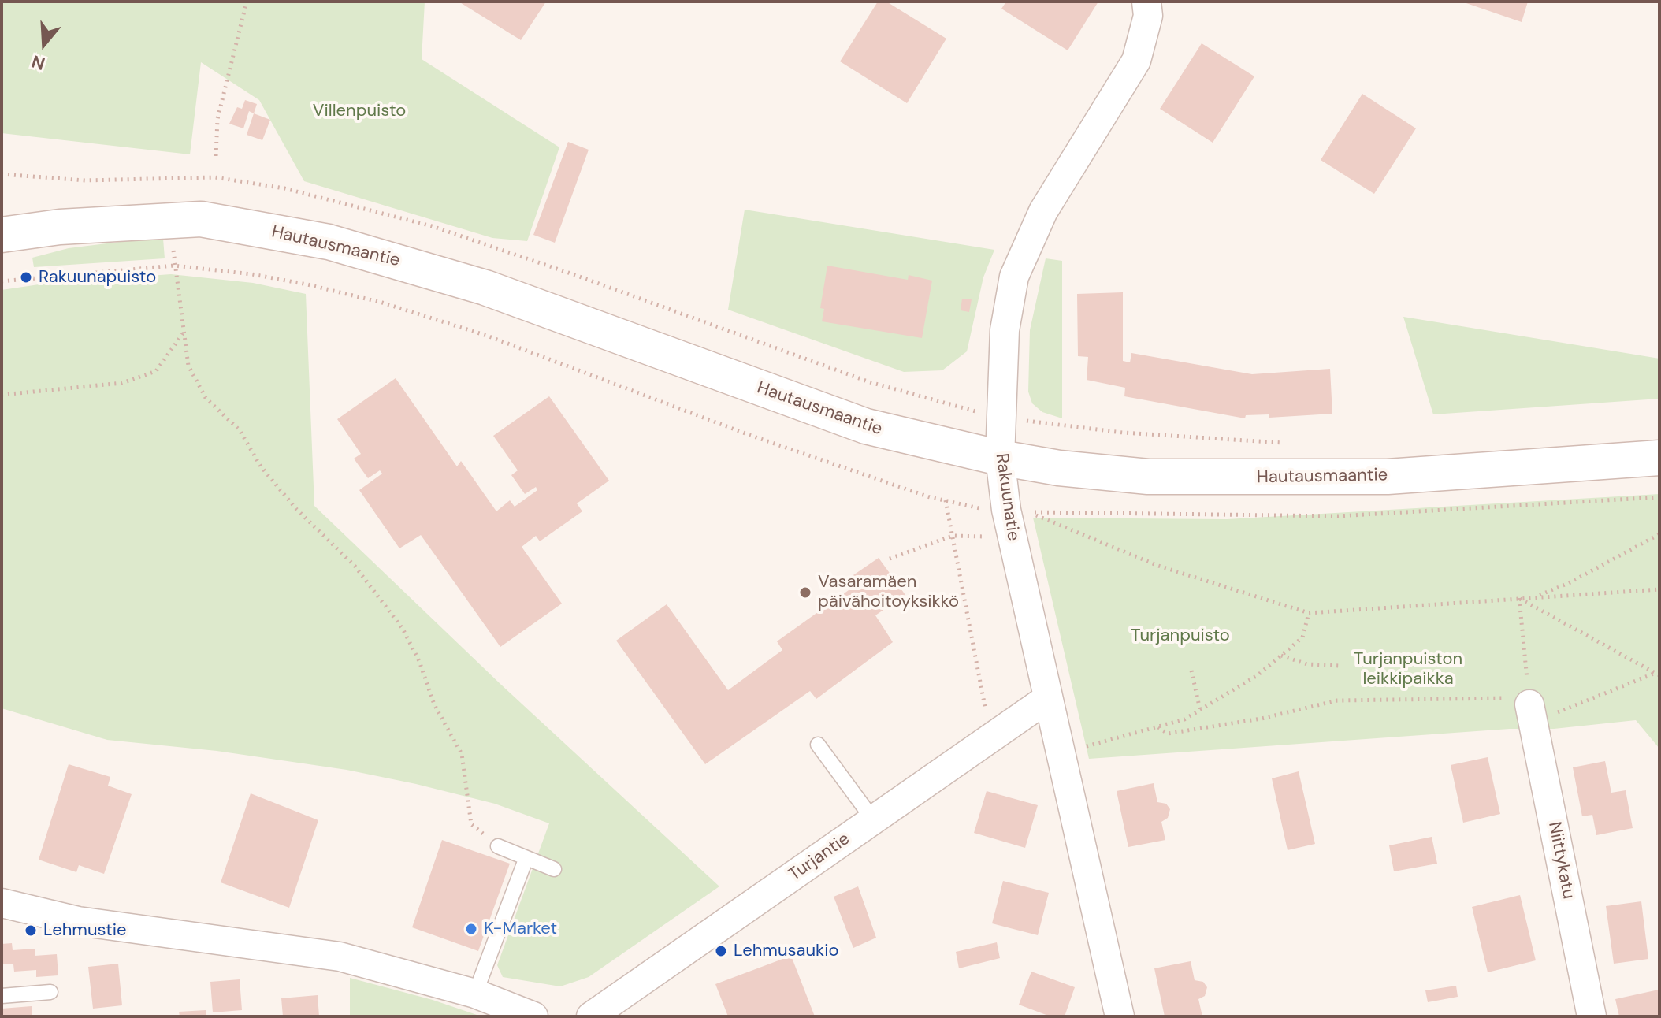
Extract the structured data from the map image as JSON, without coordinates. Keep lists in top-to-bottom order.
{
  "streets": {
    "street": [
      "Hautausmaantie",
      "Rakuunatie",
      "Turjantie",
      "Niittykatu"
    ]
  },
  "crossings": [
    ["Hautausmaantie", "Rakuunatie"],
    ["Rakuunatie", "Turjantie"]
  ],
  "parks": ["Villenpuisto", "Turjanpuisto", "Turjanpuiston leikkipaikka"],
  "places": [
    "Rakuunapuisto",
    "Vasaramäen päivähoitoyksikkö",
    "K-Market",
    "Lehmustie",
    "Lehmusaukio"
  ],
  "north": "bottom"
}
